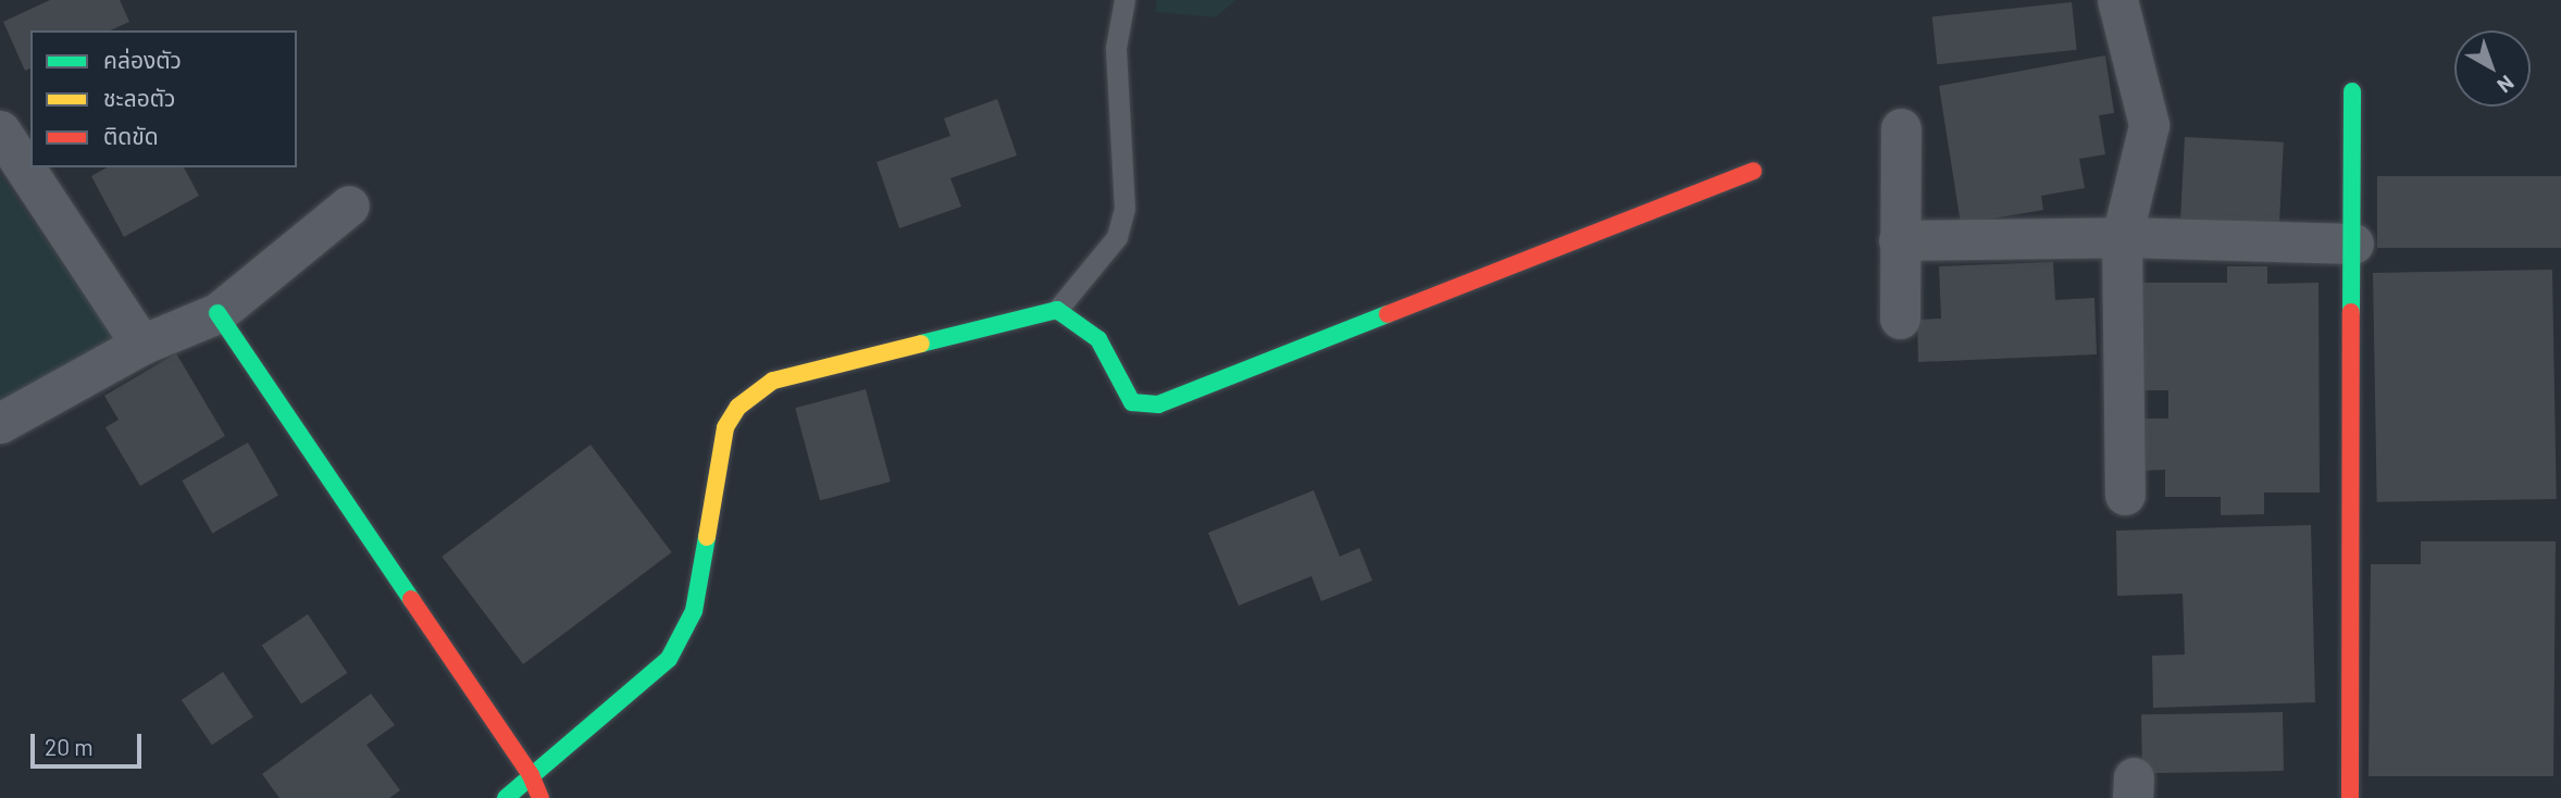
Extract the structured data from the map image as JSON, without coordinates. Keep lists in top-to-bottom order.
{
  "legend": ["คล่องตัว", "ชะลอตัว", "ติดขัด"],
  "scale_bar": "20 m",
  "north": "bottom right"
}
